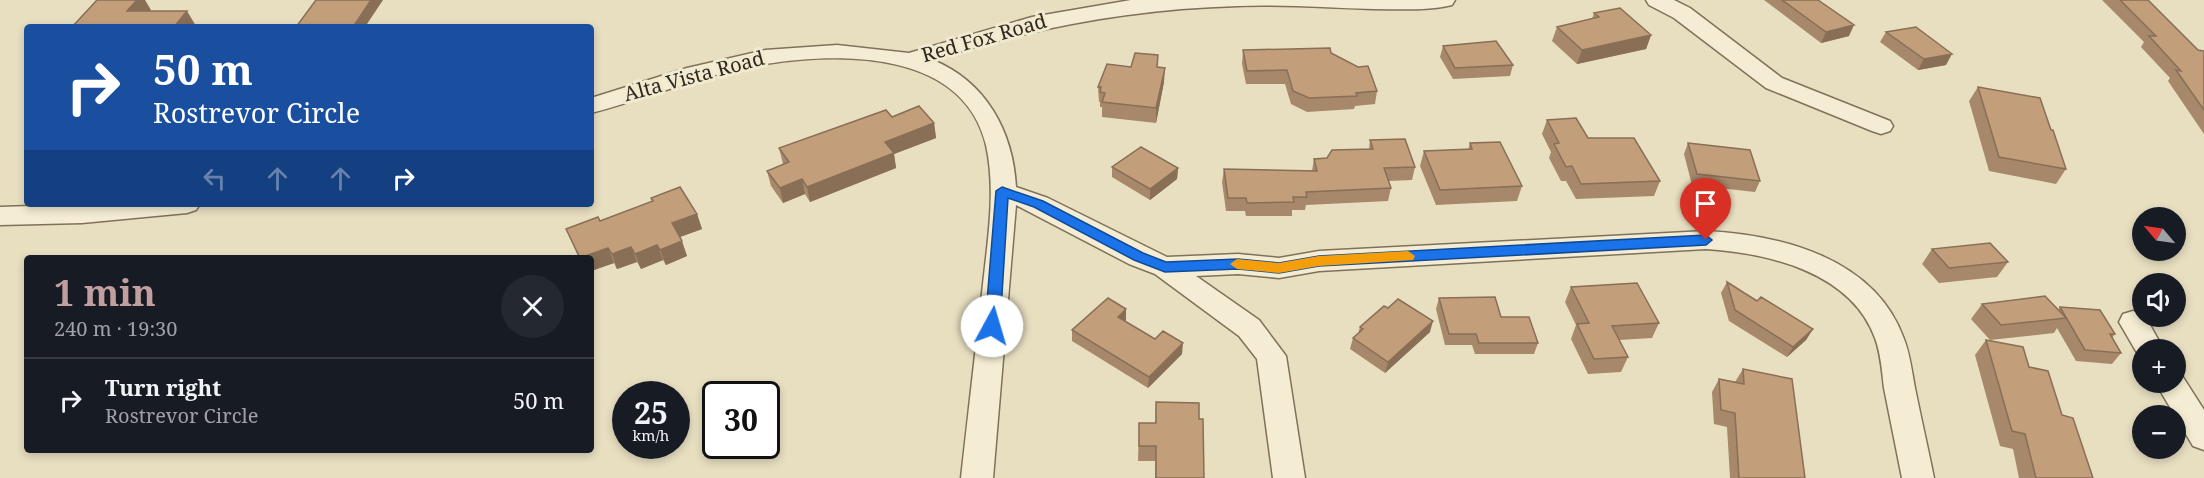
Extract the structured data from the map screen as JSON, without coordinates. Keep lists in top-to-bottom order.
{
  "streets": {
    "street": ["Red Fox Road", "Alta Vista Road"]
  },
  "crossings": [
    ["Red Fox Road", "Alta Vista Road"]
  ],
  "north": "top left",
  "page": {
    "turn": ["50 m", "Rostrevor Circle"],
    "map_buttons": ["+", "−"],
    "heading": ["1 min", "240 m · 19:30"],
    "list": [
      {
        "name": "Turn right",
        "note": "Rostrevor Circle",
        "value": "50 m"
      }
    ],
    "speed": "25 km/h",
    "limit": "30"
  }
}
